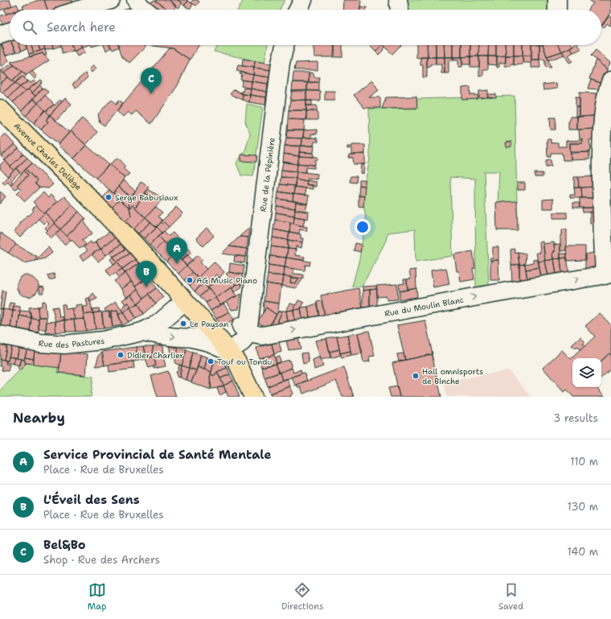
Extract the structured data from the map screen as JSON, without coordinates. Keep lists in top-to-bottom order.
{
  "streets": {
    "main road": ["Avenue Charles Deliège"],
    "street": ["Rue de la Pépinière", "Rue du Moulin Blanc", "Rue des Pastures"]
  },
  "crossings": [
    ["Avenue Charles Deliège", "Rue des Pastures"],
    ["Rue de la Pépinière", "Rue du Moulin Blanc"]
  ],
  "one_way": ["Rue du Moulin Blanc"],
  "places": [
    "Serge Babusiaux",
    "AG Music Piano",
    "Le Paysan",
    "Didier Charlier",
    "Touf ou Tondu",
    "Hall omnisports de Binche"
  ],
  "page": {
    "search": "Search here",
    "pins": ["C", "A", "B"],
    "heading": ["Nearby", "3 results"],
    "list": [
      {
        "mark": "A",
        "name": "Service Provincial de Santé Mentale",
        "note": "Place · Rue de Bruxelles",
        "value": "110 m"
      },
      {
        "mark": "B",
        "name": "L'Éveil des Sens",
        "note": "Place · Rue de Bruxelles",
        "value": "130 m"
      },
      {
        "mark": "C",
        "name": "Bel&Bo",
        "note": "Shop · Rue des Archers",
        "value": "140 m"
      }
    ],
    "nav": ["Map", "Directions", "Saved"]
  }
}
